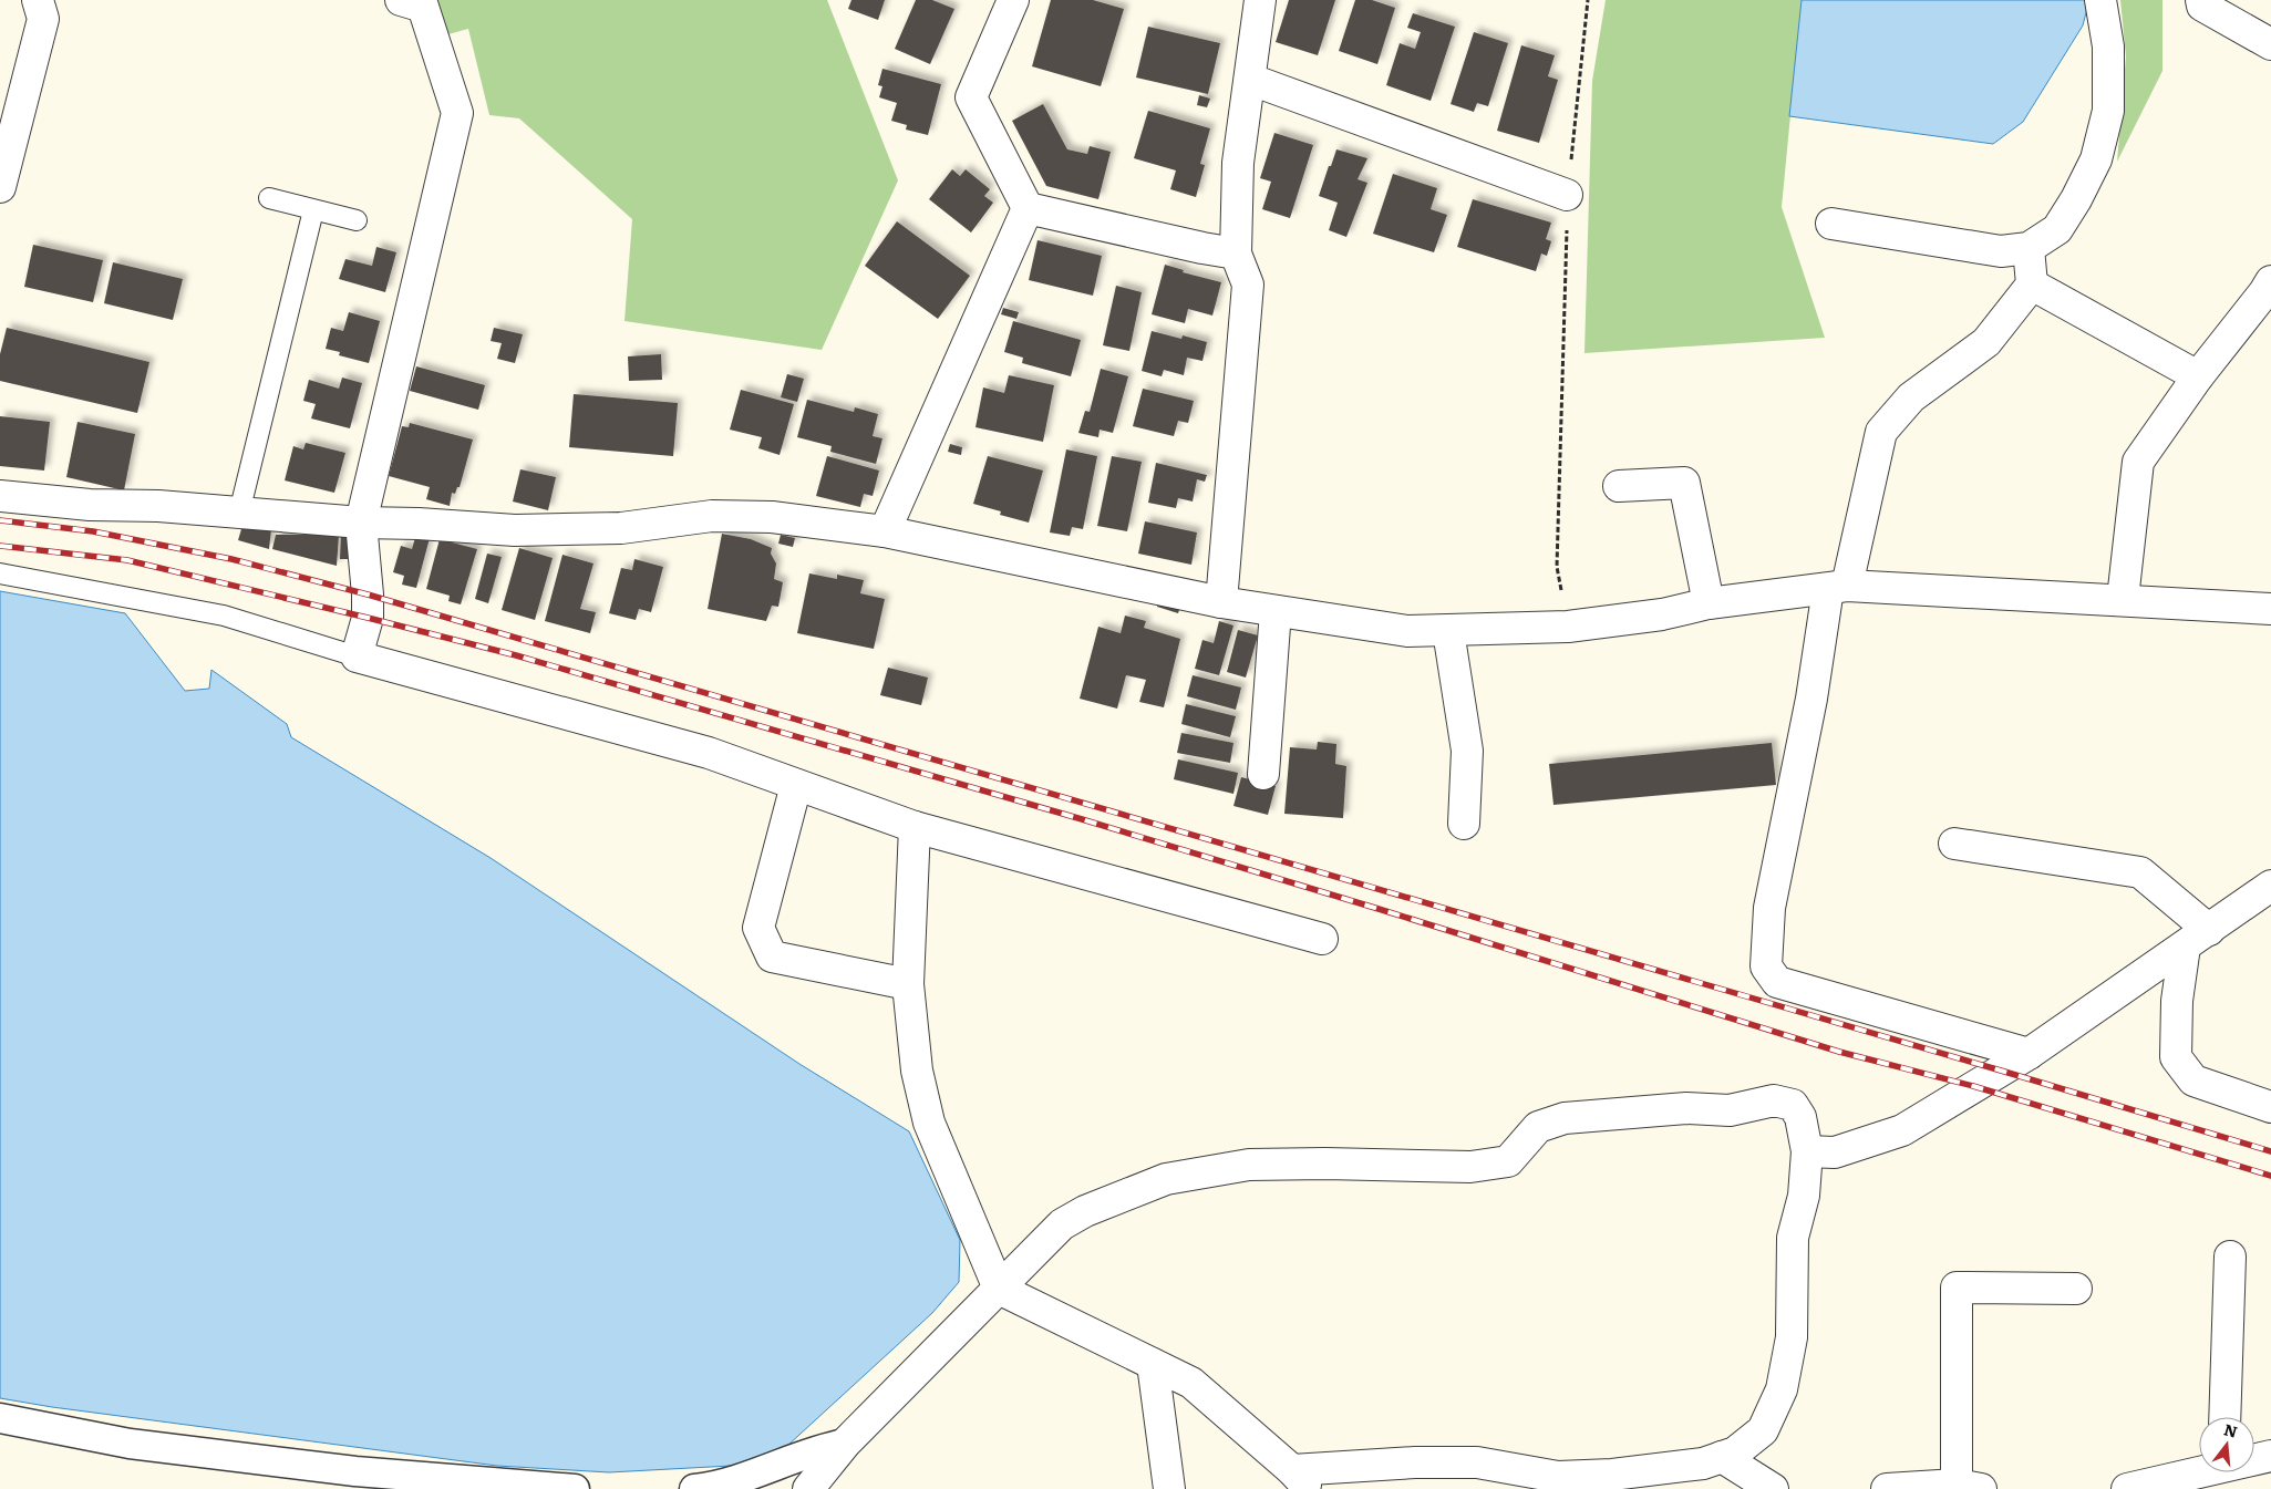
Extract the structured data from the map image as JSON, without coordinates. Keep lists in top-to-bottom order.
{
  "north": "top"
}
